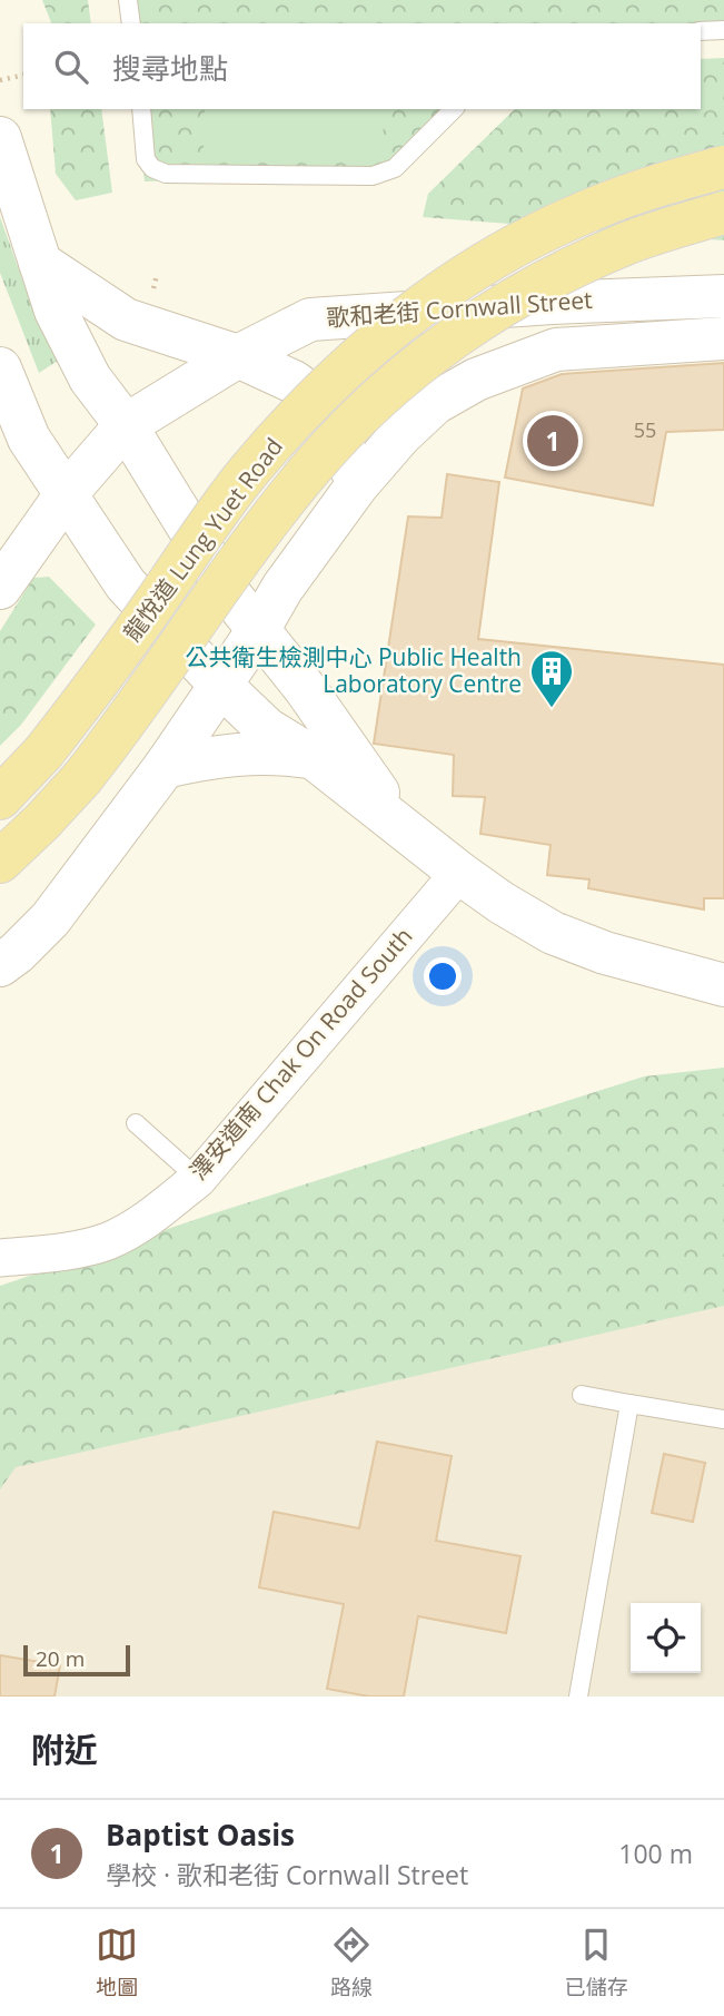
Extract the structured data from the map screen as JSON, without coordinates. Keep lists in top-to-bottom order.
{
  "streets": {
    "main road": ["歌和老街 Cornwall Street", "龍悅道 Lung Yuet Road"],
    "street": ["澤安道南 Chak On Road South"]
  },
  "places": {
    "building": ["公共衛生檢測中心 Public Health Laboratory Centre"]
  },
  "house_numbers": ["55"],
  "scale_bar": "20 m",
  "page": {
    "search": "搜尋地點",
    "pins": "1",
    "scale": "20 m",
    "heading": "附近",
    "list": [
      {
        "mark": "1",
        "name": "Baptist Oasis",
        "note": "學校 · 歌和老街 Cornwall Street",
        "value": "100 m"
      }
    ],
    "nav": ["地圖", "路線", "已儲存"]
  }
}
